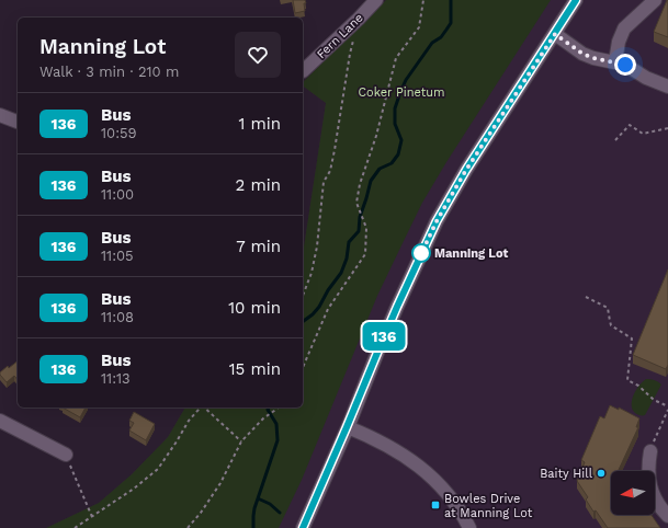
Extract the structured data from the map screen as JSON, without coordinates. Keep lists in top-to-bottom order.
{
  "streets": {
    "street": ["Fern Lane"]
  },
  "parks": ["Coker Pinetum"],
  "places": {
    "other": ["Manning Lot", "Baity Hill"],
    "transit": ["Bowles Drive at Manning Lot"]
  },
  "lines": ["bus line 136"],
  "north": "left",
  "page": {
    "on_map": "136",
    "heading": ["Manning Lot", "Walk · 3 min · 210 m"],
    "list": [
      {
        "mark": "136",
        "name": "Bus",
        "note": "10:59",
        "value": "1 min"
      },
      {
        "mark": "136",
        "name": "Bus",
        "note": "11:00",
        "value": "2 min"
      },
      {
        "mark": "136",
        "name": "Bus",
        "note": "11:05",
        "value": "7 min"
      },
      {
        "mark": "136",
        "name": "Bus",
        "note": "11:08",
        "value": "10 min"
      },
      {
        "mark": "136",
        "name": "Bus",
        "note": "11:13",
        "value": "15 min"
      }
    ]
  }
}
